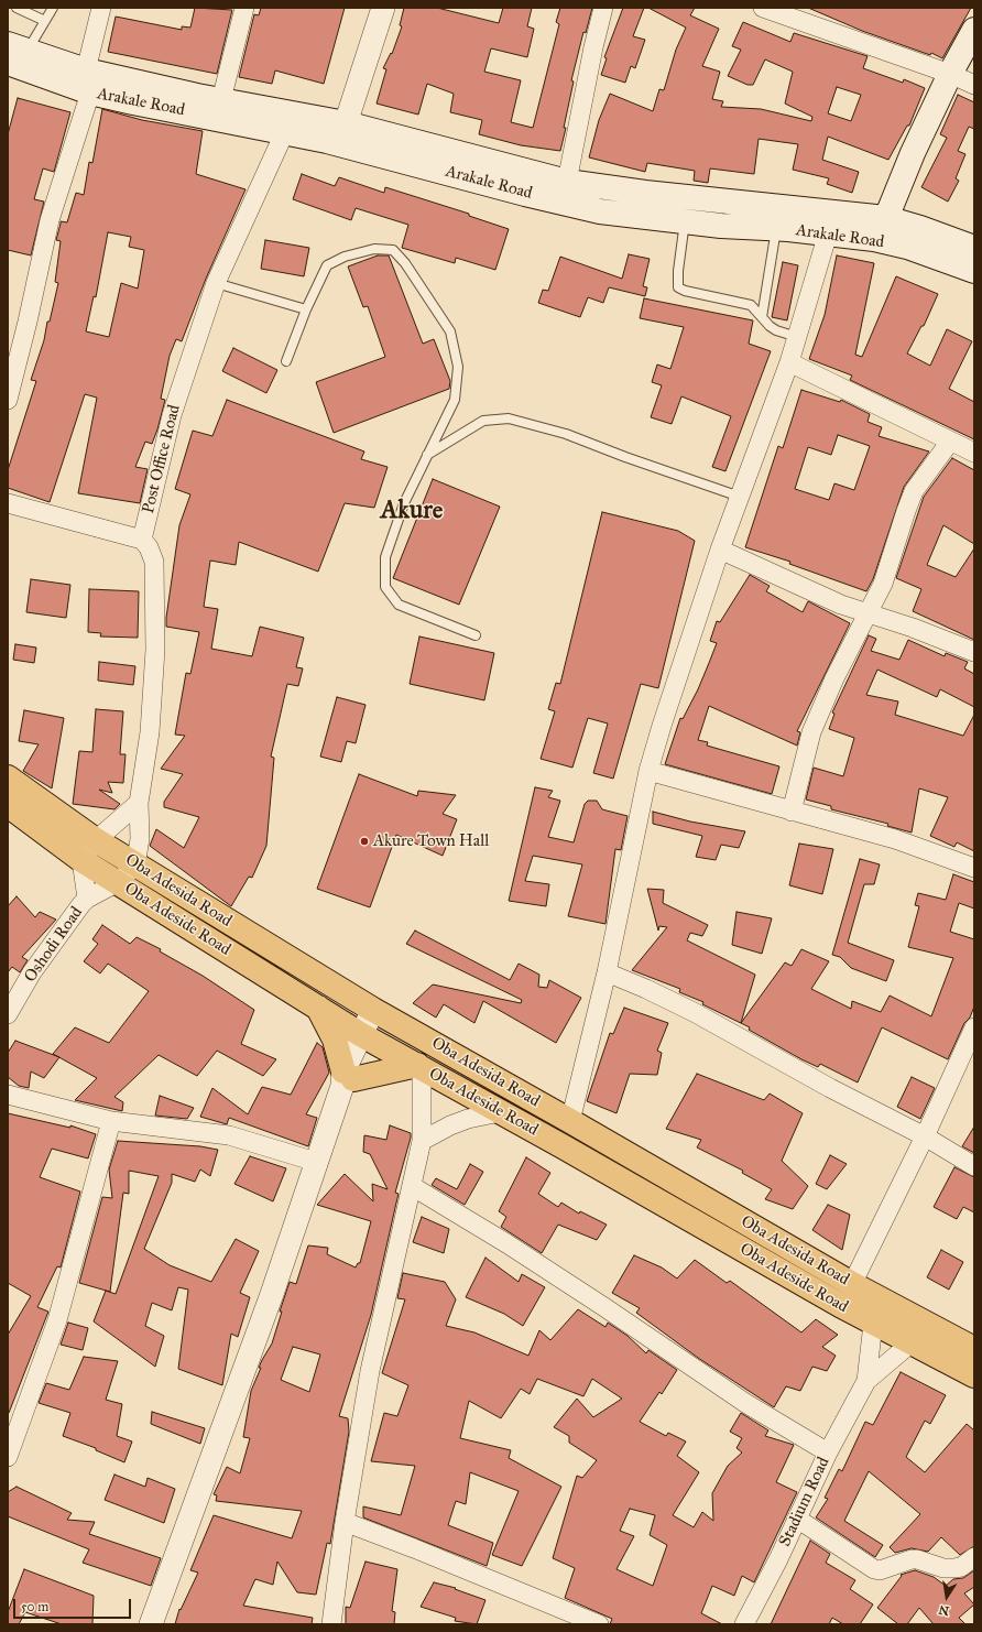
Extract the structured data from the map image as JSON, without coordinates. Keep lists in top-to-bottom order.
{
  "streets": {
    "main road": ["Arakale Road", "Oba Adesida Road", "Oba Adeside Road"],
    "street": ["Post Office Road", "Oshodi Road", "Stadium Road"]
  },
  "crossings": [
    ["Arakale Road", "Post Office Road"]
  ],
  "districts": ["Akure"],
  "places": ["Akure Town Hall"],
  "scale_bar": "50 m",
  "north": "bottom"
}
